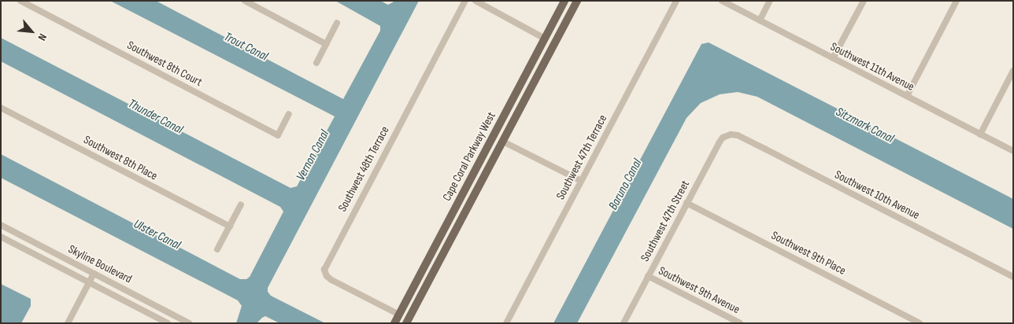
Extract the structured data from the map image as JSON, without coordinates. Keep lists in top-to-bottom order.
{
  "streets": {
    "main road": ["Cape Coral Parkway West"],
    "street": [
      "Southwest 8th Court",
      "Southwest 11th Avenue",
      "Southwest 47th Terrace",
      "Southwest 8th Place",
      "Southwest 48th Terrace",
      "Southwest 10th Avenue",
      "Southwest 47th Street",
      "Southwest 9th Place",
      "Skyline Boulevard",
      "Southwest 9th Avenue"
    ]
  },
  "crossings": [
    ["Cape Coral Parkway West", "Southwest 48th Terrace"],
    ["Southwest 10th Avenue", "Southwest 47th Street"],
    ["Southwest 47th Street", "Southwest 9th Place"],
    ["Southwest 47th Street", "Southwest 9th Avenue"]
  ],
  "water": [
    "Trout Canal",
    "Thunder Canal",
    "Sitzmark Canal",
    "Vernon Canal",
    "Baruna Canal",
    "Ulster Canal"
  ],
  "north": "bottom right"
}
